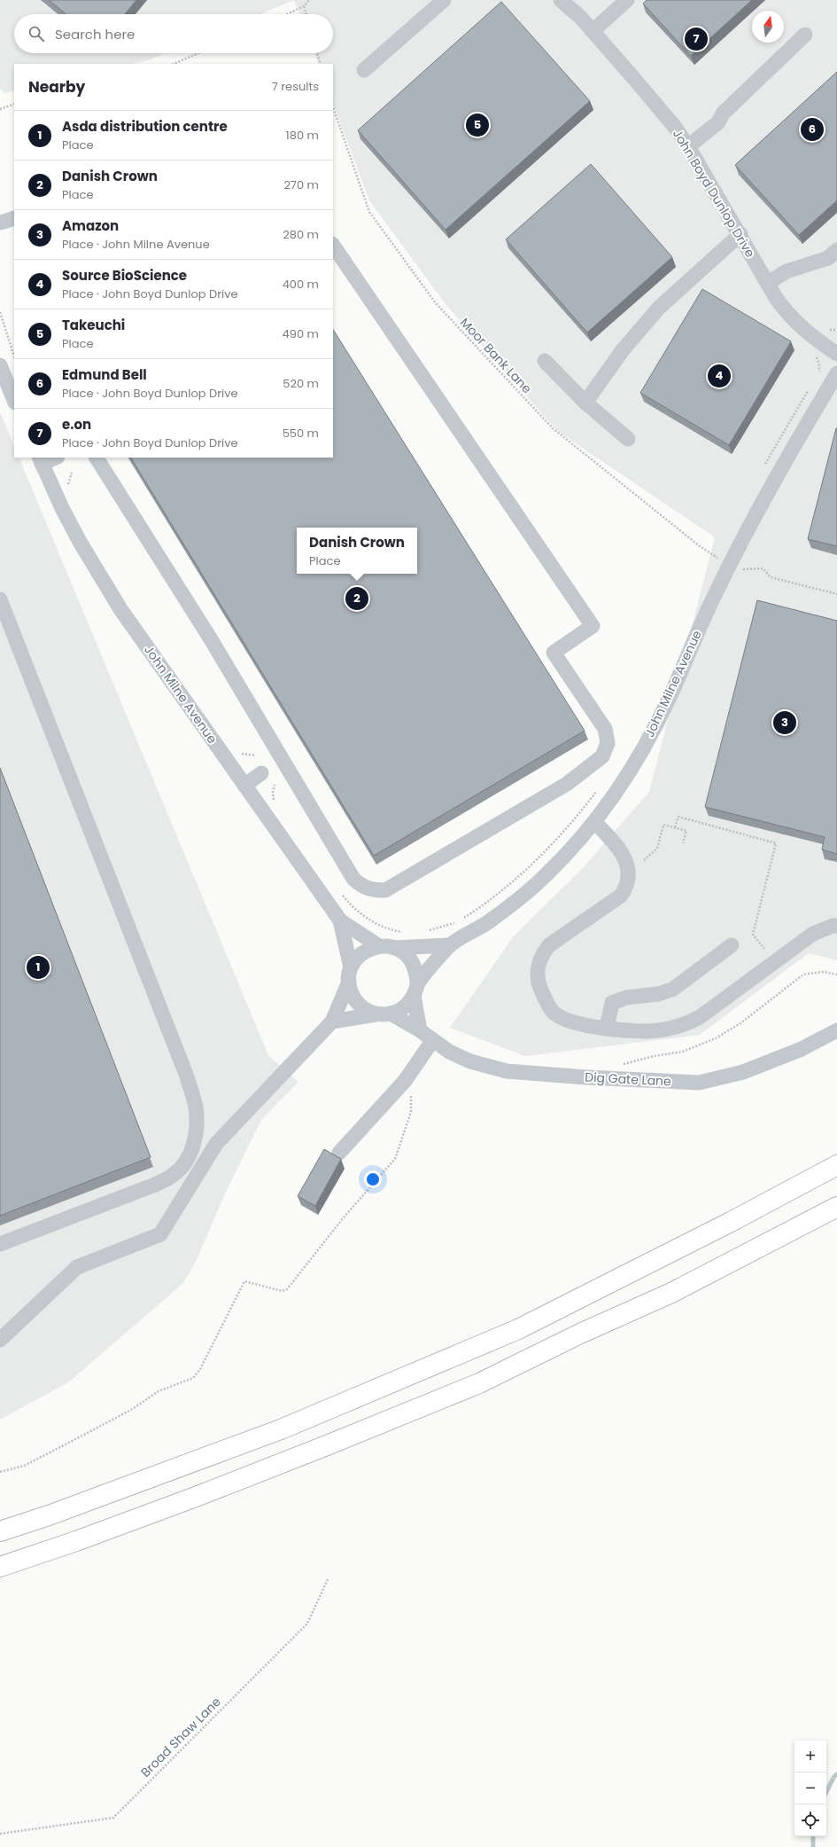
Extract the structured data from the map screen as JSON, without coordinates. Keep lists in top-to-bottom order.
{
  "streets": {
    "street": ["John Boyd Dunlop Drive", "John Milne Avenue", "Dig Gate Lane"],
    "path": ["Moor Bank Lane", "Broad Shaw Lane"]
  },
  "crossings": [
    ["John Milne Avenue", "Dig Gate Lane"]
  ],
  "north": "top",
  "page": {
    "search": "Search here",
    "pins": [
      "7",
      "5",
      "6",
      "4",
      "2",
      "3",
      "1"
    ],
    "heading": ["Nearby", "7 results"],
    "list": [
      {
        "mark": "1",
        "name": "Asda distribution centre",
        "note": "Place",
        "value": "180 m"
      },
      {
        "mark": "2",
        "name": "Danish Crown",
        "note": "Place",
        "value": "270 m"
      },
      {
        "mark": "3",
        "name": "Amazon",
        "note": "Place · John Milne Avenue",
        "value": "280 m"
      },
      {
        "mark": "4",
        "name": "Source BioScience",
        "note": "Place · John Boyd Dunlop Drive",
        "value": "400 m"
      },
      {
        "mark": "5",
        "name": "Takeuchi",
        "note": "Place",
        "value": "490 m"
      },
      {
        "mark": "6",
        "name": "Edmund Bell",
        "note": "Place · John Boyd Dunlop Drive",
        "value": "520 m"
      },
      {
        "mark": "7",
        "name": "e.on",
        "note": "Place · John Boyd Dunlop Drive",
        "value": "550 m"
      }
    ],
    "popup": ["Danish Crown", "Place"],
    "map_buttons": ["+", "−"]
  }
}
